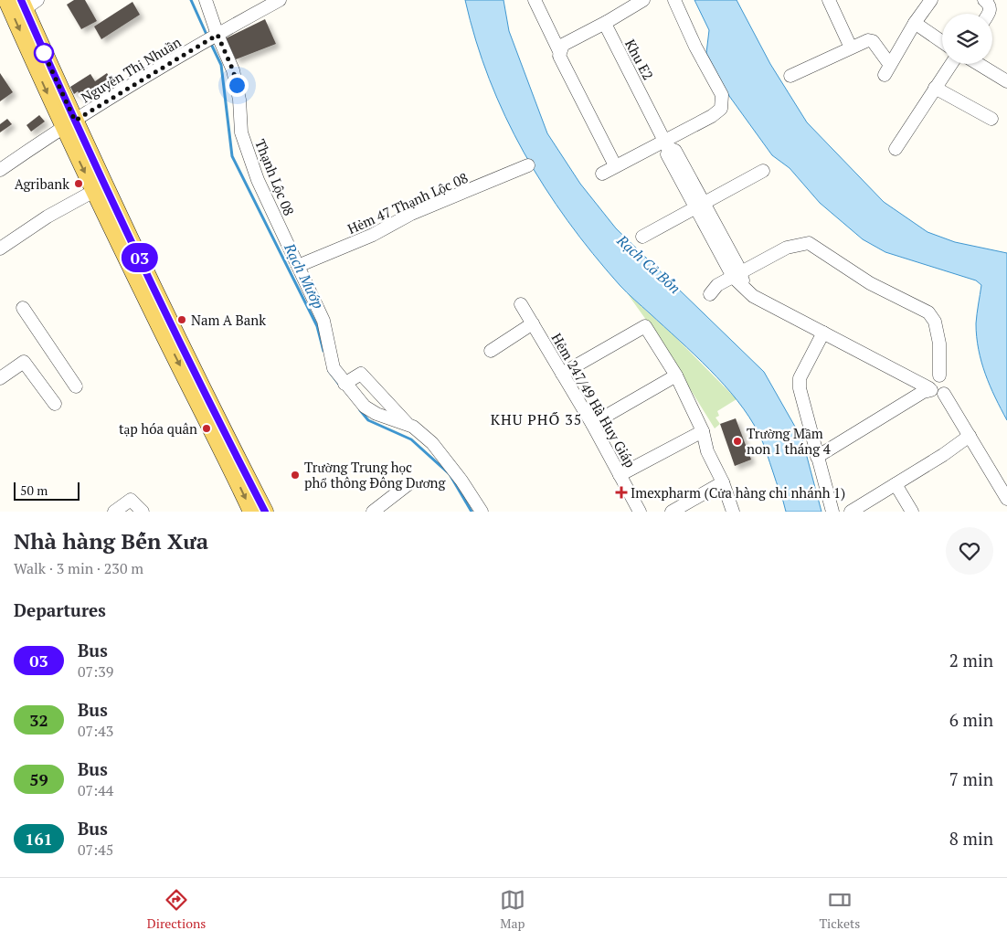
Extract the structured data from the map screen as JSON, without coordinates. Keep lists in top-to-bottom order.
{
  "streets": {
    "street": [
      "Khu E2",
      "Nguyễn Thị Nhuần",
      "Thạnh Lộc 08",
      "Hẻm 47 Thạnh Lộc 08",
      "Hẻm 247/49 Hà Huy Giáp"
    ]
  },
  "crossings": [
    ["Nguyễn Thị Nhuần", "Thạnh Lộc 08"],
    ["Thạnh Lộc 08", "Hẻm 47 Thạnh Lộc 08"]
  ],
  "districts": ["KHU PHỐ 35"],
  "water": ["Rạch Cả Bốn", "Rạch Mướp"],
  "places": {
    "other": [
      "Agribank",
      "Nam A Bank",
      "tạp hóa quân",
      "Trường Mầm non 1 tháng 4",
      "Trường Trung học phổ thông Đông Dương"
    ],
    "health": ["Imexpharm (Cửa hàng chi nhánh 1)"]
  },
  "lines": ["bus line 03"],
  "scale_bar": "50 m",
  "page": {
    "on_map": "03",
    "scale": "50 m",
    "heading": [
      ["Nhà hàng Bến Xưa", "Walk · 3 min · 230 m"],
      "Departures"
    ],
    "list": [
      {
        "mark": "03",
        "name": "Bus",
        "note": "07:39",
        "value": "2 min"
      },
      {
        "mark": "32",
        "name": "Bus",
        "note": "07:43",
        "value": "6 min"
      },
      {
        "mark": "59",
        "name": "Bus",
        "note": "07:44",
        "value": "7 min"
      },
      {
        "mark": "161",
        "name": "Bus",
        "note": "07:45",
        "value": "8 min"
      }
    ],
    "tabs": ["Directions", "Map", "Tickets"]
  }
}
